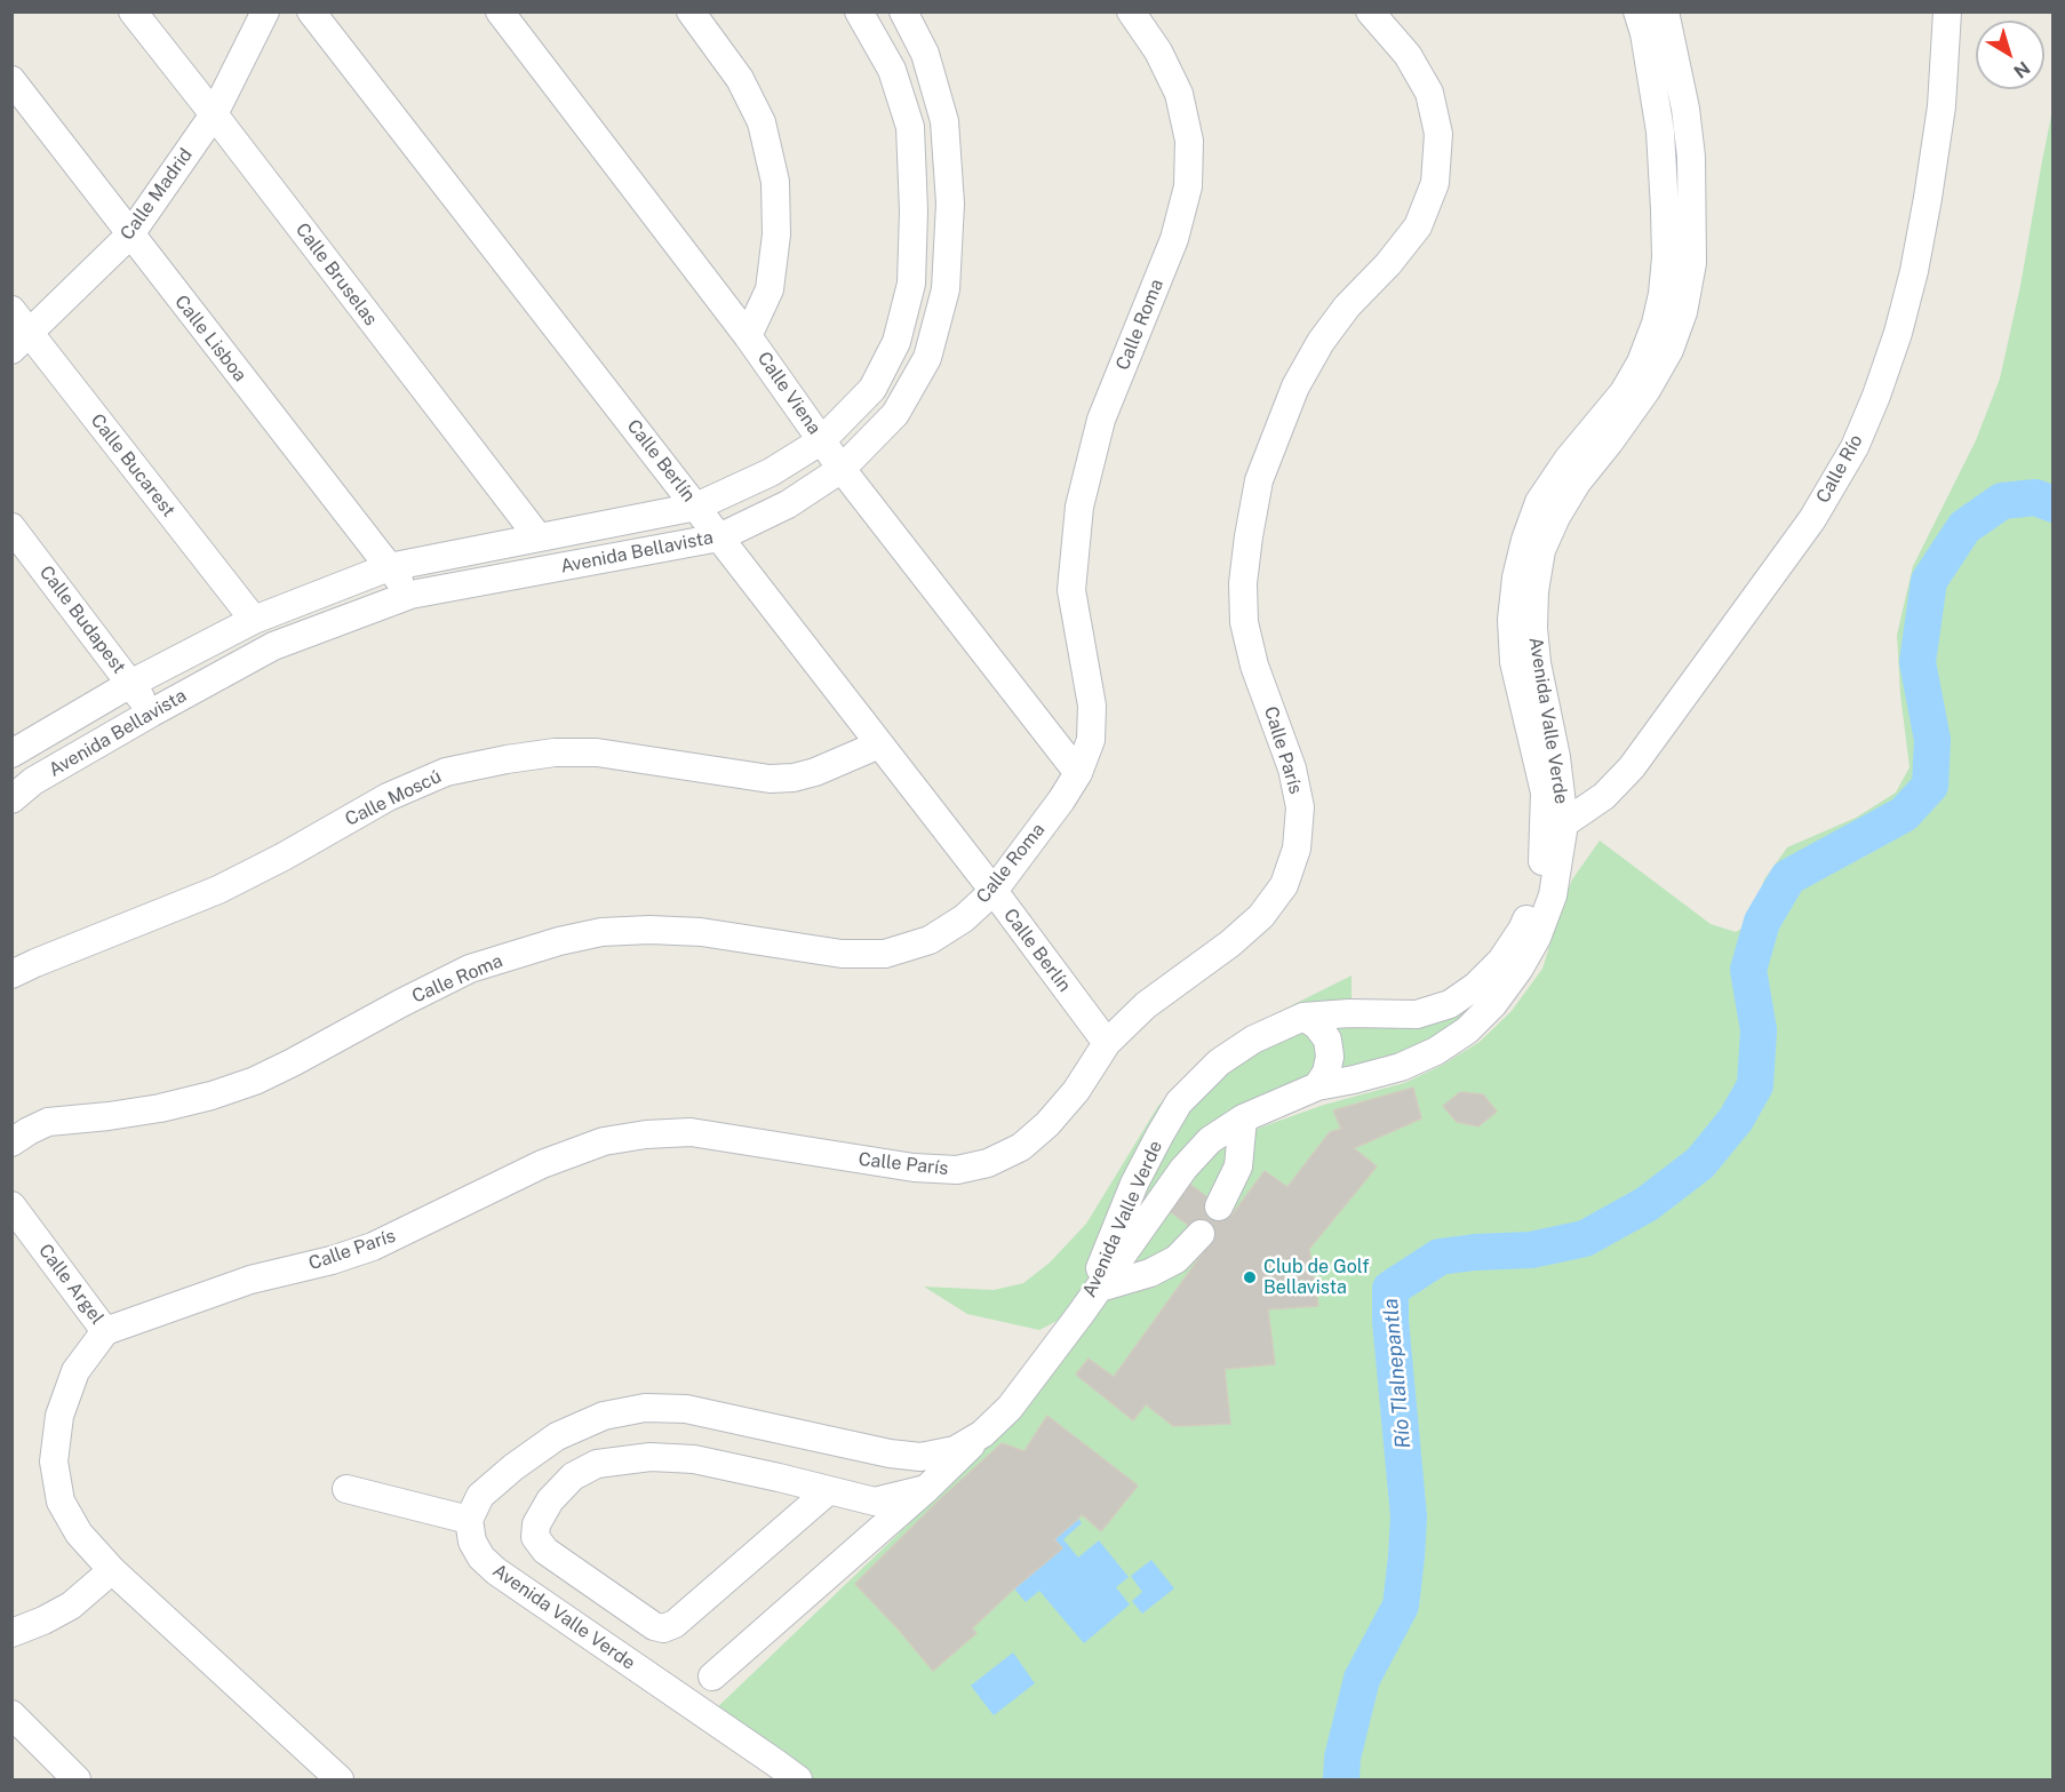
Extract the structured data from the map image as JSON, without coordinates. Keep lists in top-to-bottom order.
{
  "streets": {
    "street": [
      "Calle Madrid",
      "Calle Bruselas",
      "Calle Roma",
      "Calle Lisboa",
      "Calle Viena",
      "Calle Berlín",
      "Calle Bucarest",
      "Calle Río",
      "Avenida Bellavista",
      "Calle Budapest",
      "Avenida Valle Verde",
      "Calle París",
      "Calle Moscú",
      "Calle Argel"
    ]
  },
  "crossings": [
    ["Calle Madrid", "Calle Bruselas"],
    ["Calle Madrid", "Calle Lisboa"],
    ["Calle Madrid", "Calle Bucarest"],
    ["Calle Bruselas", "Avenida Bellavista"],
    ["Calle Roma", "Calle Viena"],
    ["Calle Roma", "Calle Berlín"],
    ["Calle Lisboa", "Avenida Bellavista"],
    ["Calle Viena", "Avenida Bellavista"],
    ["Calle Berlín", "Avenida Bellavista"],
    ["Calle Berlín", "Calle París"],
    ["Calle Berlín", "Calle Moscú"],
    ["Calle Bucarest", "Avenida Bellavista"],
    ["Calle Río", "Avenida Valle Verde"],
    ["Avenida Bellavista", "Calle Budapest"],
    ["Calle París", "Calle Argel"]
  ],
  "water": ["Río Tlalnepantla"],
  "places": ["Club de Golf Bellavista"],
  "north": "bottom right"
}
